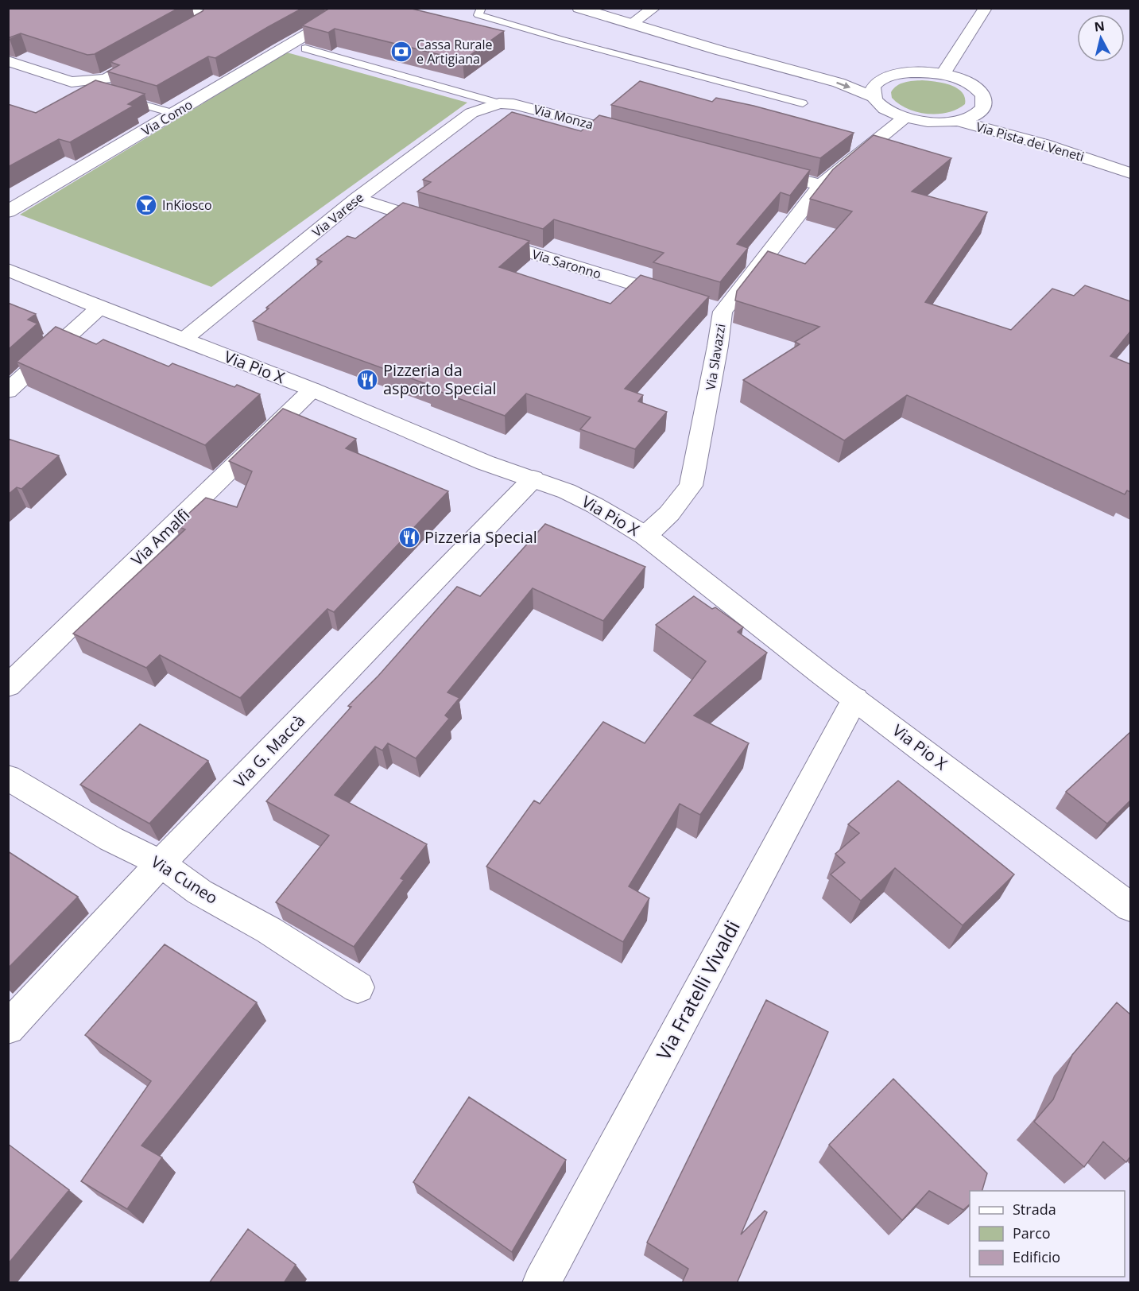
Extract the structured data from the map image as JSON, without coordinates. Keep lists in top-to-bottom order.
{
  "streets": {
    "street": [
      "Via Monza",
      "Via Como",
      "Via Pista dei Veneti",
      "Via Varese",
      "Via Saronno",
      "Via Slavazzi",
      "Via Pio X",
      "Via Amalfi",
      "Via G. Maccà",
      "Via Cuneo",
      "Via Fratelli Vivaldi"
    ]
  },
  "crossings": [
    ["Via Monza", "Via Varese"],
    ["Via Pista dei Veneti", "Via Slavazzi"],
    ["Via Varese", "Via Pio X"],
    ["Via Saronno", "Via Slavazzi"],
    ["Via Slavazzi", "Via Pio X"],
    ["Via Pio X", "Via Amalfi"],
    ["Via Pio X", "Via G. Maccà"],
    ["Via Pio X", "Via Fratelli Vivaldi"],
    ["Via G. Maccà", "Via Cuneo"]
  ],
  "places": {
    "bank": ["Cassa Rurale e Artigiana"],
    "bar": ["InKiosco"],
    "restaurant": ["Pizzeria da asporto Special", "Pizzeria Special"]
  },
  "legend": ["Strada", "Parco", "Edificio"],
  "north": "top"
}
